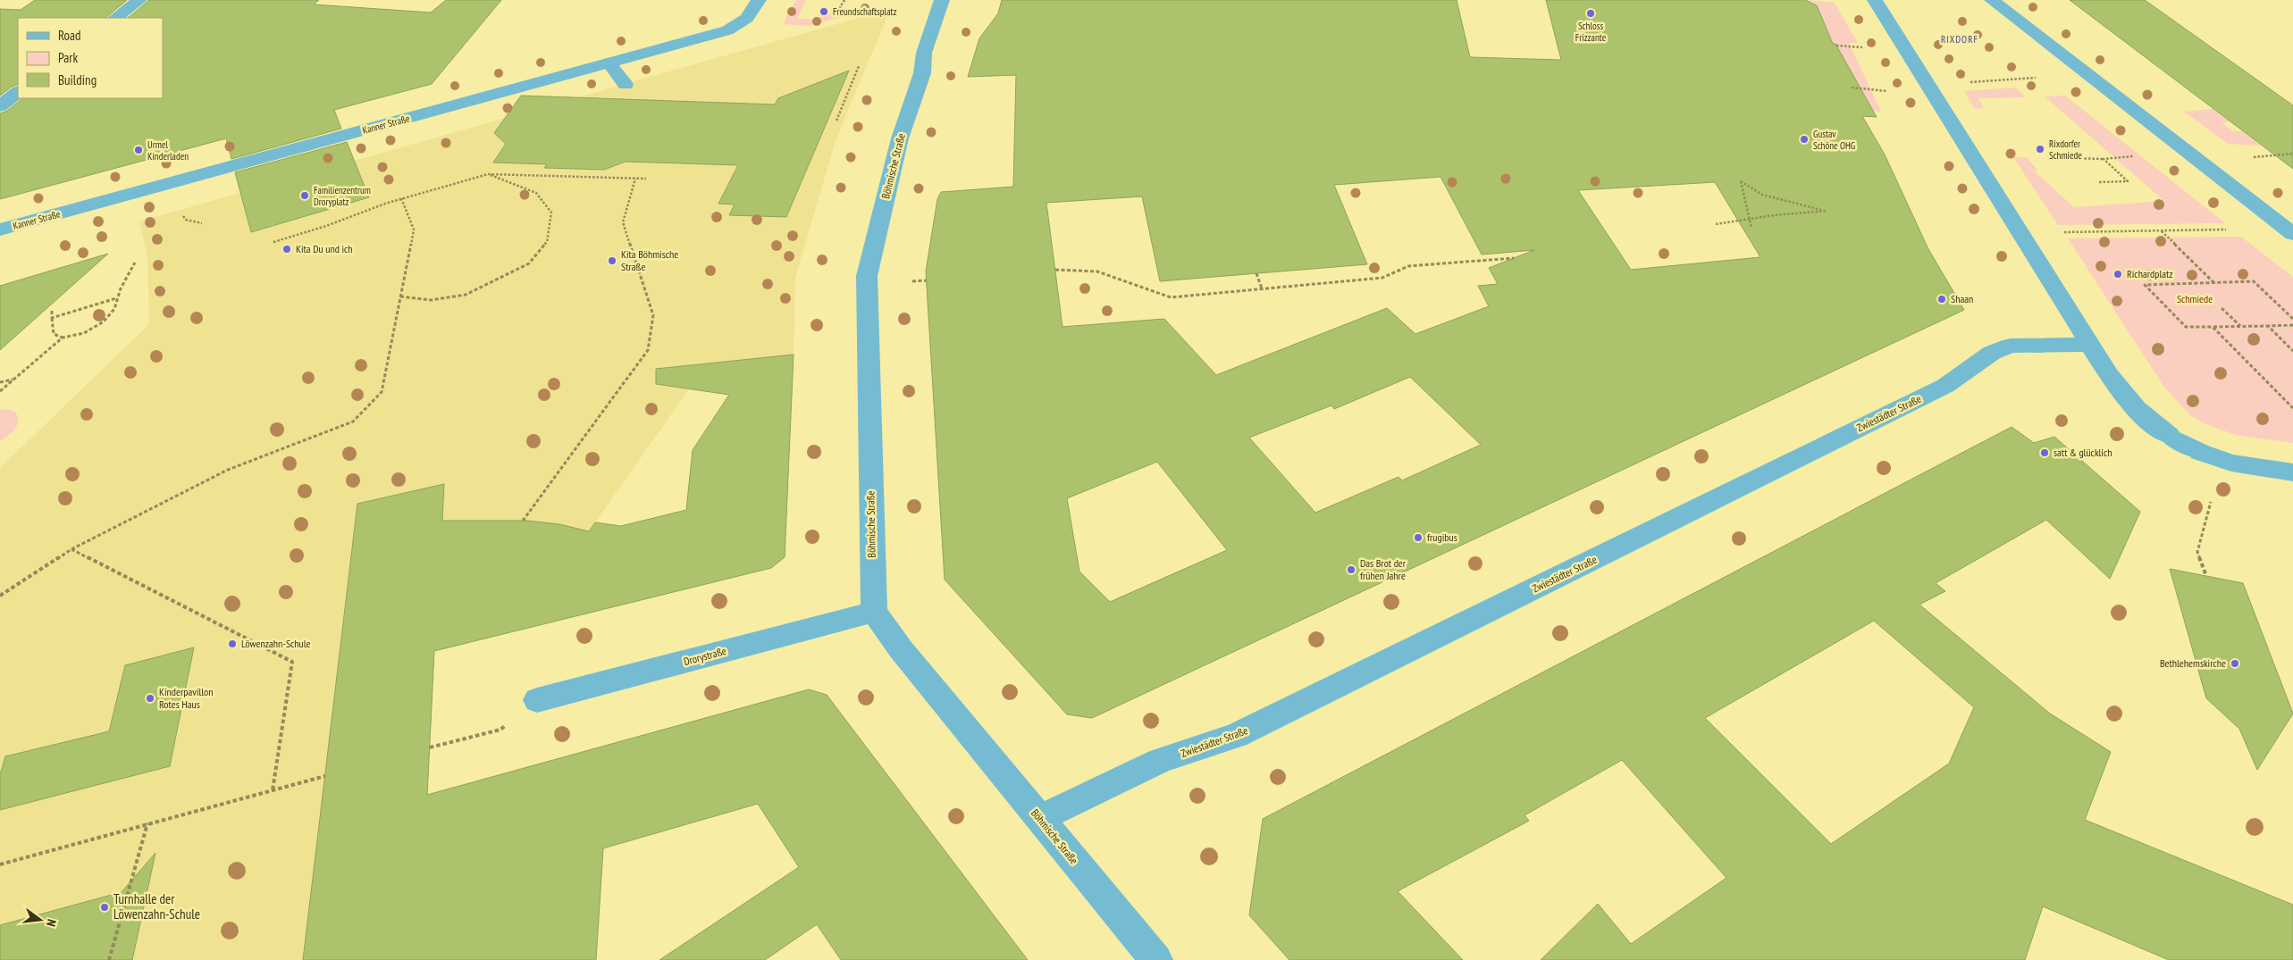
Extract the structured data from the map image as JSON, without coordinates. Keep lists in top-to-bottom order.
{
  "streets": {
    "street": [
      "Kanner Straße",
      "Böhmische Straße",
      "Zwiestädter Straße",
      "Drorystraße"
    ]
  },
  "crossings": [
    ["Böhmische Straße", "Zwiestädter Straße"],
    ["Böhmische Straße", "Drorystraße"]
  ],
  "districts": ["RIXDORF"],
  "parks": ["Schmiede"],
  "places": [
    "Freundschaftsplatz",
    "Schloss Frizzante",
    "Gustav Schöne OHG",
    "Rixdorfer Schmiede",
    "Urmel Kinderladen",
    "Familienzentrum Droryplatz",
    "Kita Du und ich",
    "Kita Böhmische Straße",
    "Richardplatz",
    "Shaan",
    "satt & glücklich",
    "frugibus",
    "Das Brot der frühen Jahre",
    "Löwenzahn-Schule",
    "Bethlehemskirche",
    "Kinderpavillon Rotes Haus",
    "Turnhalle der Löwenzahn-Schule"
  ],
  "legend": ["Road", "Park", "Building"],
  "north": "right"
}
